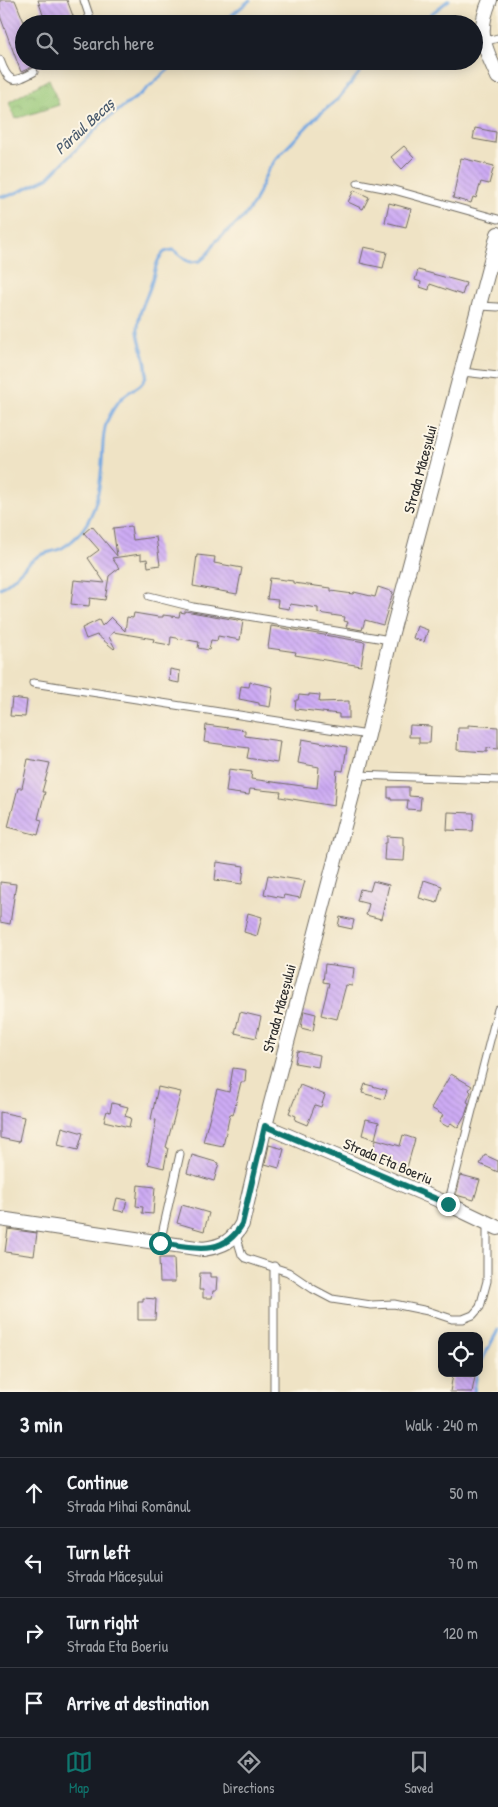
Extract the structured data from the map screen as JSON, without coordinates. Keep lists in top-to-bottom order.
{
  "streets": {
    "street": ["Strada Măceșului", "Strada Eta Boeriu"]
  },
  "crossings": [
    ["Strada Măceșului", "Strada Eta Boeriu"]
  ],
  "water": ["Pârâul Becaș"],
  "page": {
    "search": "Search here",
    "heading": ["3 min", "Walk · 240 m"],
    "list": [
      ["Continue", "Strada Mihai Românul", "50 m"],
      ["Turn left", "Strada Măceșului", "70 m"],
      ["Turn right", "Strada Eta Boeriu", "120 m"],
      "Arrive at destination"
    ],
    "nav": ["Map", "Directions", "Saved"]
  }
}
